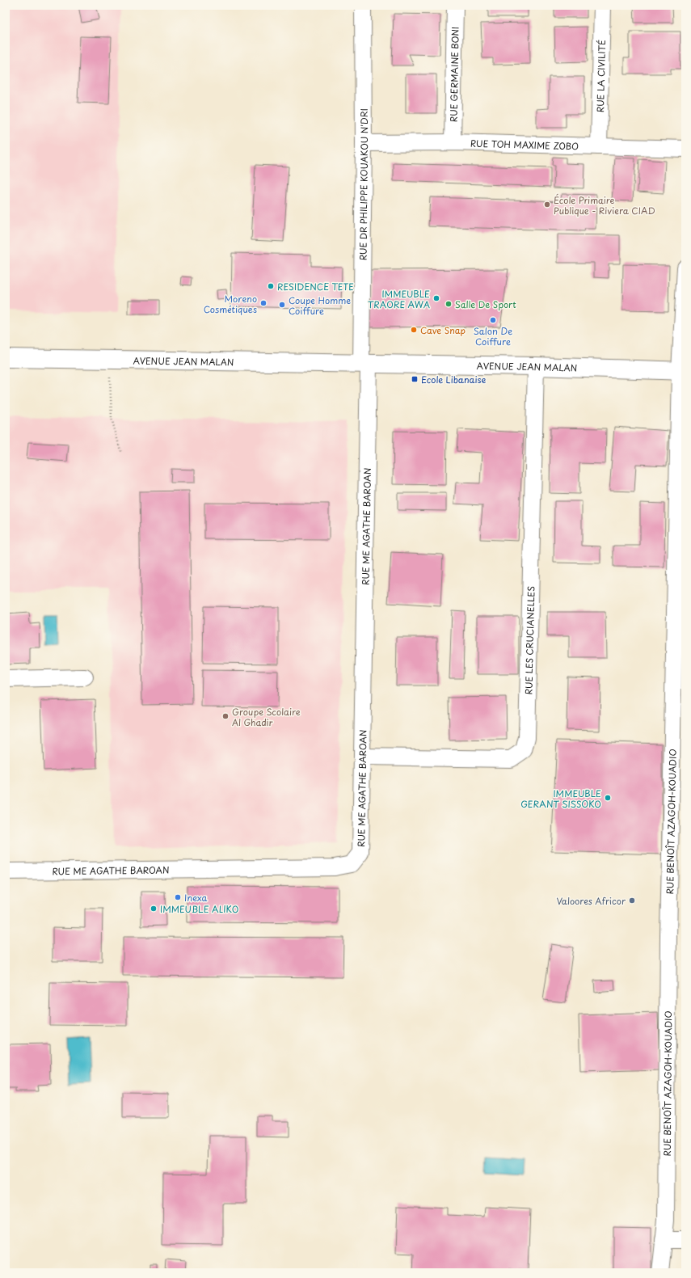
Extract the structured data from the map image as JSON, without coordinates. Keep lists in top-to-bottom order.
{
  "streets": {
    "main road": ["AVENUE JEAN MALAN"],
    "street": [
      "RUE GERMAINE BONI",
      "RUE LA CIVILITÉ",
      "RUE TOH MAXIME ZOBO",
      "RUE DR PHILIPPE KOUAKOU N'DRI",
      "RUE ME AGATHE BAROAN",
      "RUE LES CRUCIANELLES",
      "RUE BENOÎT AZAGOH-KOUADIO"
    ]
  },
  "crossings": [
    ["RUE GERMAINE BONI", "RUE TOH MAXIME ZOBO"],
    ["RUE LA CIVILITÉ", "RUE TOH MAXIME ZOBO"],
    ["RUE TOH MAXIME ZOBO", "RUE DR PHILIPPE KOUAKOU N'DRI"],
    ["RUE DR PHILIPPE KOUAKOU N'DRI", "AVENUE JEAN MALAN"],
    ["RUE DR PHILIPPE KOUAKOU N'DRI", "RUE ME AGATHE BAROAN"],
    ["AVENUE JEAN MALAN", "RUE ME AGATHE BAROAN"],
    ["AVENUE JEAN MALAN", "RUE LES CRUCIANELLES"],
    ["AVENUE JEAN MALAN", "RUE BENOÎT AZAGOH-KOUADIO"],
    ["RUE ME AGATHE BAROAN", "RUE LES CRUCIANELLES"]
  ],
  "places": {
    "other": [
      "École Primaire Publique - Riviera CIAD",
      "RESIDENCE TETE",
      "IMMEUBLE TRAORE AWA",
      "Moreno Cosmétiques",
      "Salle De Sport",
      "Coupe Homme Coiffure",
      "Salon De Coiffure",
      "Cave Snap",
      "Groupe Scolaire Al Ghadir",
      "IMMEUBLE GERANT SISSOKO",
      "Inexa",
      "Valoores Africor",
      "IMMEUBLE ALIKO"
    ],
    "transit": ["Ecole Libanaise"]
  }
}
